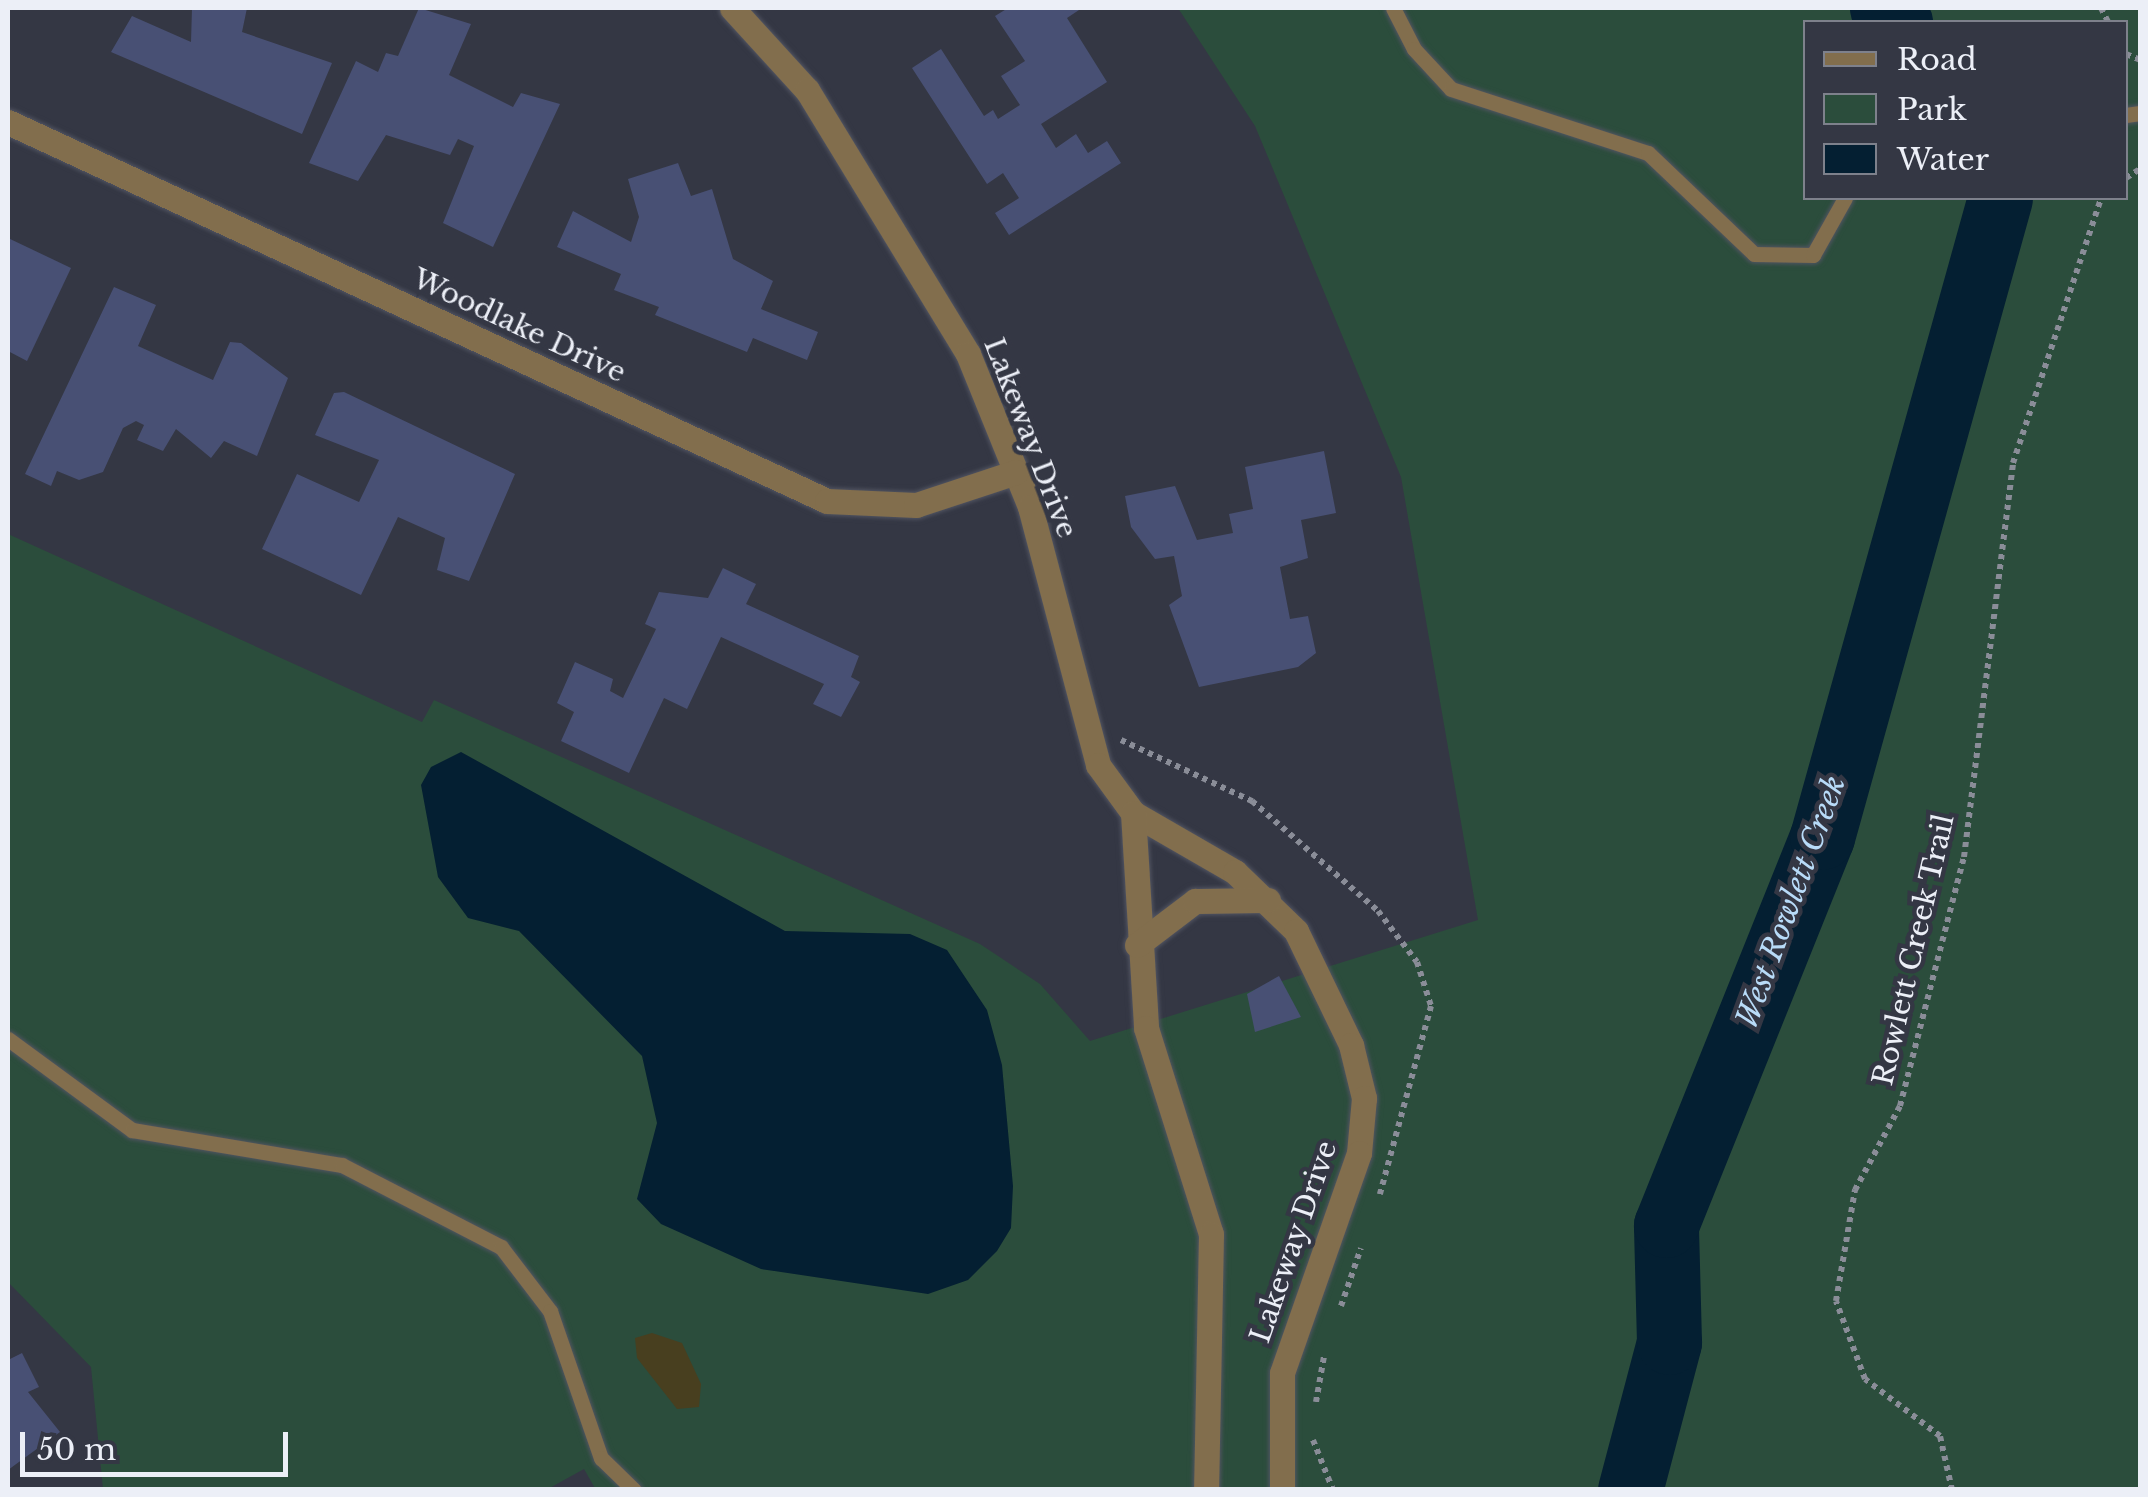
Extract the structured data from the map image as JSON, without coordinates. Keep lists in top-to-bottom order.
{
  "streets": {
    "street": ["Woodlake Drive", "Lakeway Drive"],
    "path": ["Rowlett Creek Trail"]
  },
  "crossings": [
    ["Woodlake Drive", "Lakeway Drive"]
  ],
  "water": ["West Rowlett Creek"],
  "legend": ["Road", "Park", "Water"],
  "scale_bar": "50 m"
}
